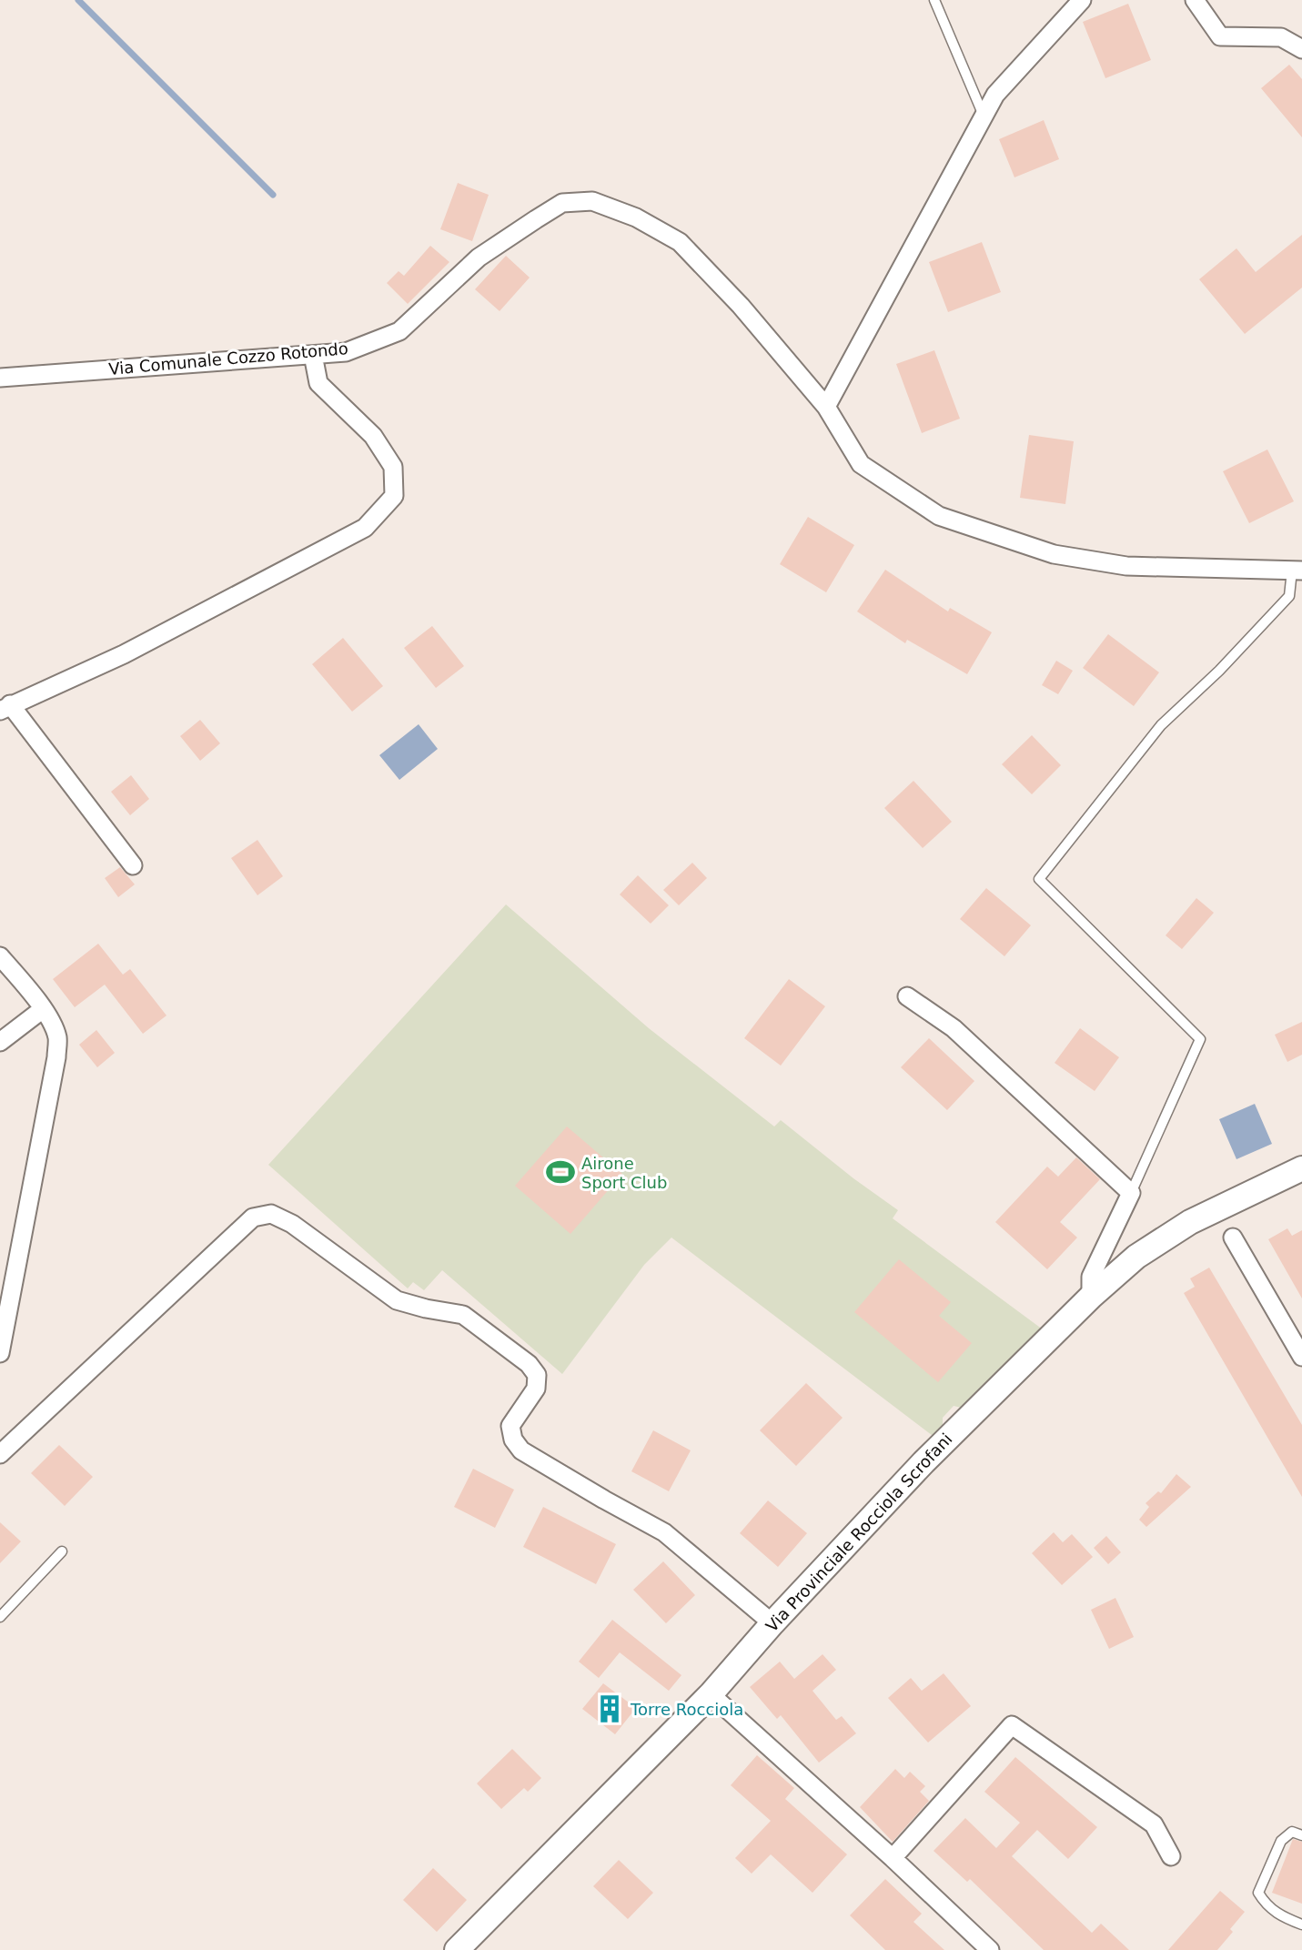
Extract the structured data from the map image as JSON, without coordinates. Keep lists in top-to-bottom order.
{
  "streets": {
    "street": ["Via Comunale Cozzo Rotondo", "Via Provinciale Rocciola Scrofani"]
  },
  "places": {
    "sports": ["Airone Sport Club"],
    "building": ["Torre Rocciola"]
  }
}
